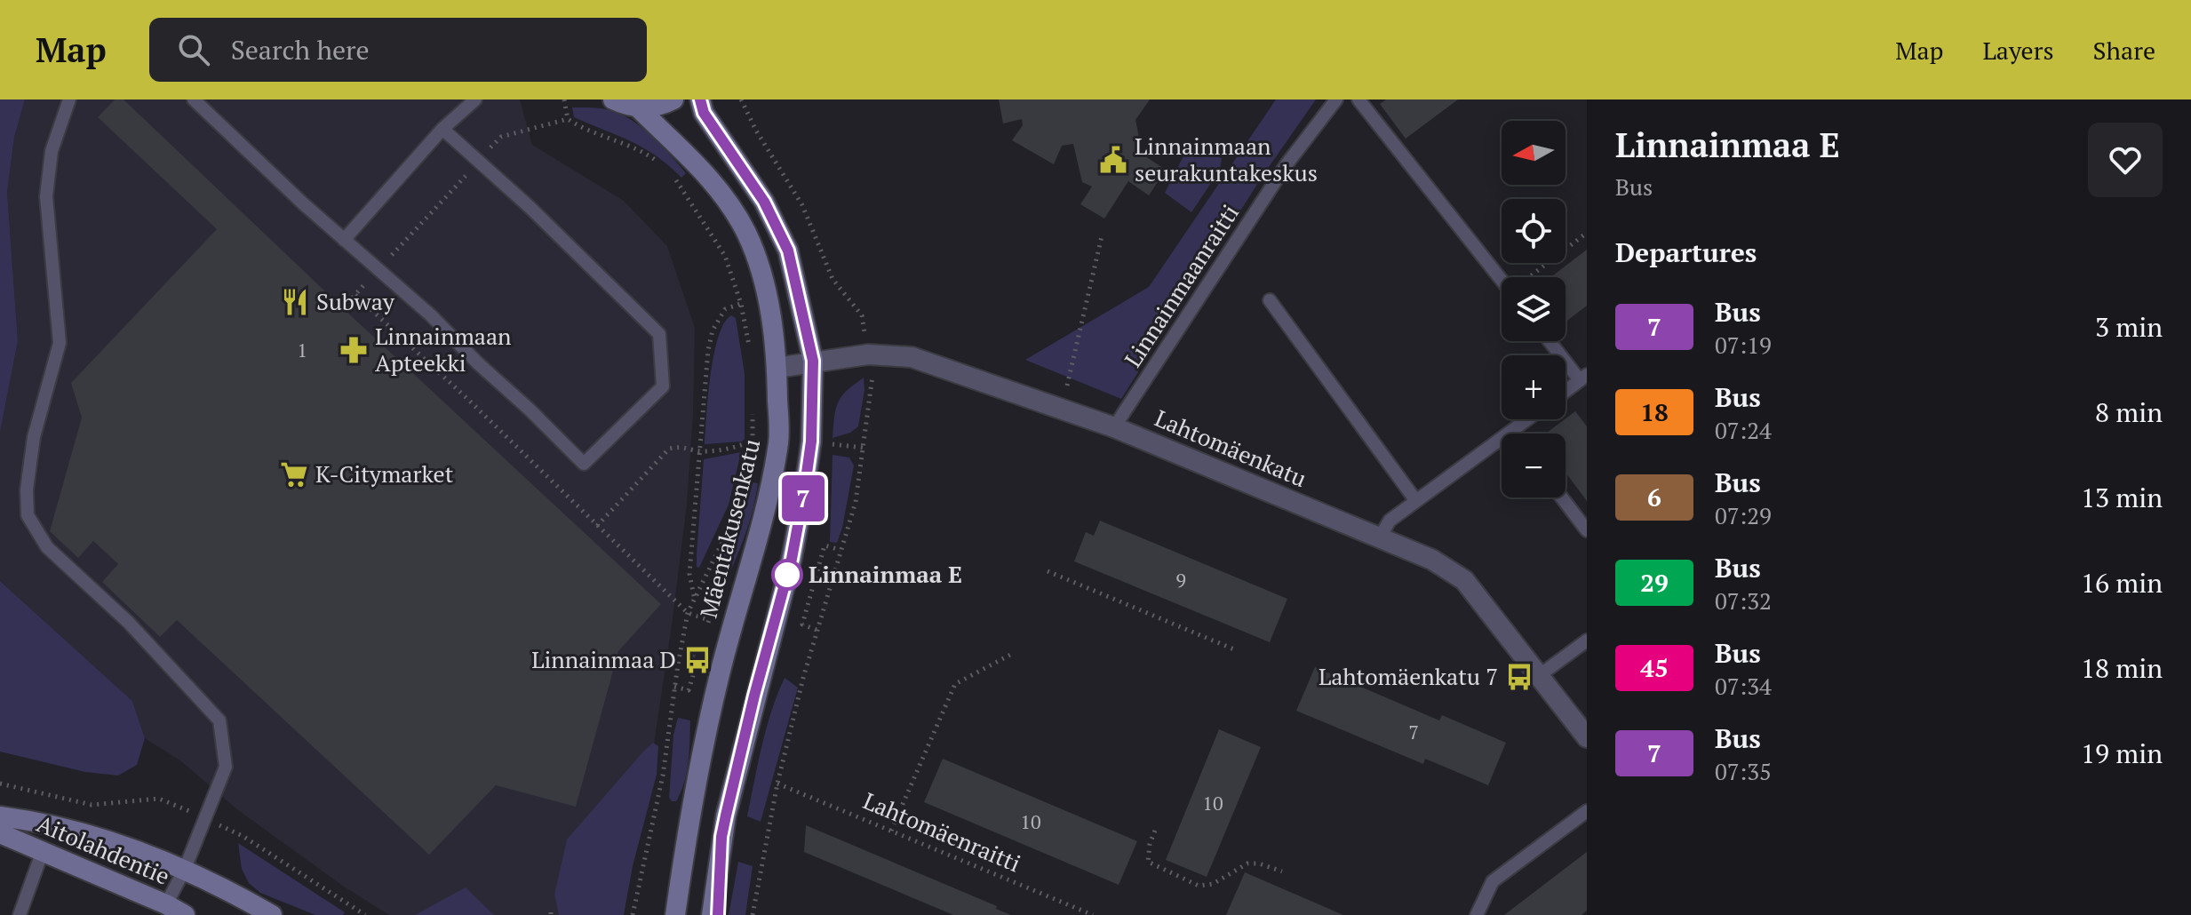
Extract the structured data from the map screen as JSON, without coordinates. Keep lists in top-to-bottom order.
{
  "streets": {
    "main road": ["Mäentakusenkatu", "Aitolahdentie"],
    "street": ["Lahtomäenkatu"],
    "lane": ["Linnainmaanraitti"],
    "path": ["Lahtomäenraitti"]
  },
  "crossings": [
    ["Linnainmaanraitti", "Lahtomäenkatu"],
    ["Lahtomäenkatu", "Mäentakusenkatu"]
  ],
  "places": {
    "public building": ["Linnainmaan seurakuntakeskus"],
    "restaurant": ["Subway"],
    "pharmacy": ["Linnainmaan Apteekki"],
    "supermarket": ["K-Citymarket"],
    "other": ["Linnainmaa E"],
    "bus stop": ["Linnainmaa D", "Lahtomäenkatu 7"]
  },
  "lines": ["bus line 7"],
  "house_numbers": [
    "1",
    "9",
    "7",
    "10",
    "10"
  ],
  "north": "left",
  "page": {
    "header": "Map",
    "search": "Search here",
    "nav": ["Map", "Layers", "Share"],
    "on_map": "7",
    "heading": [
      ["Linnainmaa E", "Bus"],
      "Departures"
    ],
    "map_buttons": ["+", "−"],
    "list": [
      {
        "mark": "7",
        "name": "Bus",
        "note": "07:19",
        "value": "3 min"
      },
      {
        "mark": "18",
        "name": "Bus",
        "note": "07:24",
        "value": "8 min"
      },
      {
        "mark": "6",
        "name": "Bus",
        "note": "07:29",
        "value": "13 min"
      },
      {
        "mark": "29",
        "name": "Bus",
        "note": "07:32",
        "value": "16 min"
      },
      {
        "mark": "45",
        "name": "Bus",
        "note": "07:34",
        "value": "18 min"
      },
      {
        "mark": "7",
        "name": "Bus",
        "note": "07:35",
        "value": "19 min"
      }
    ]
  }
}
